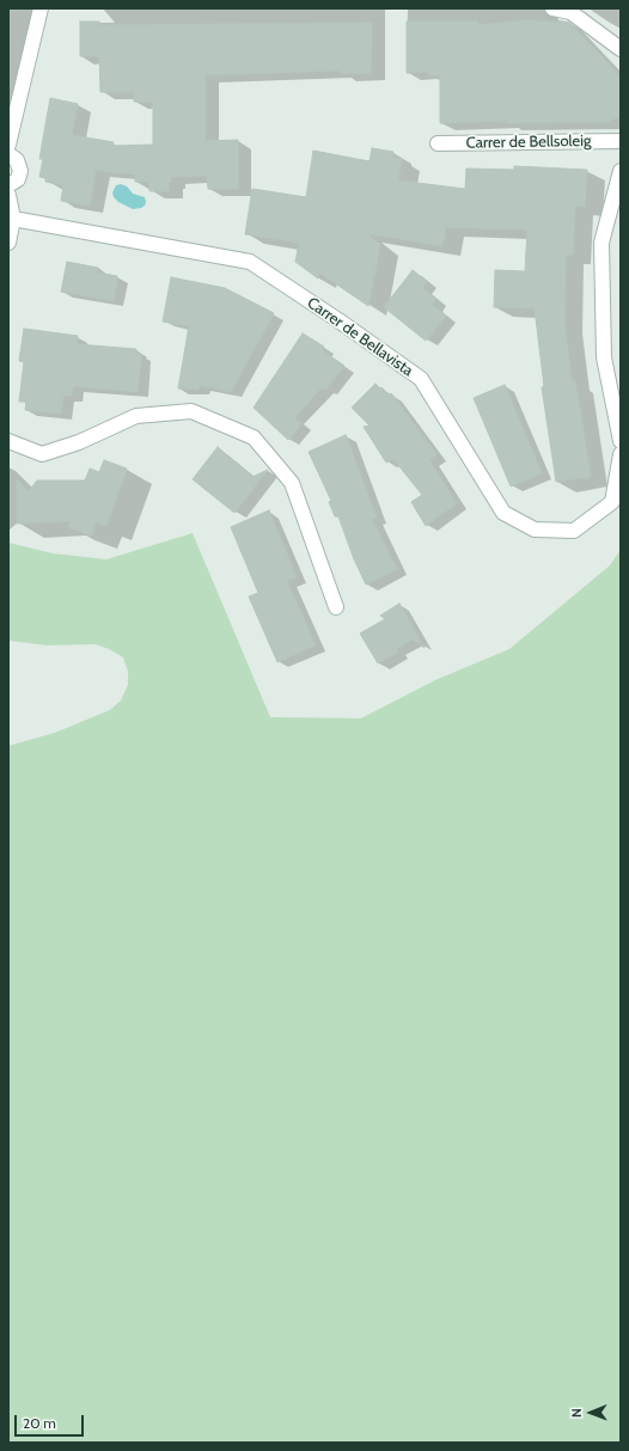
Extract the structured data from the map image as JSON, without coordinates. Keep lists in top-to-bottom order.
{
  "streets": {
    "street": ["Carrer de Bellsoleig", "Carrer de Bellavista"]
  },
  "scale_bar": "20 m",
  "north": "left"
}
